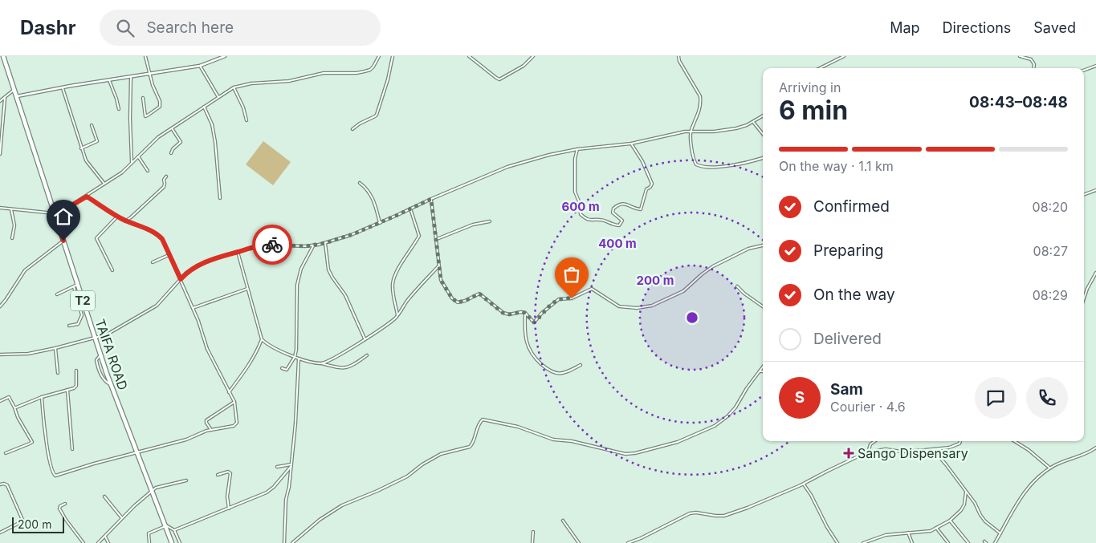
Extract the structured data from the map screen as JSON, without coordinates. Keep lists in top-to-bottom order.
{
  "streets": {
    "highway": ["T2", "TAIFA ROAD"]
  },
  "places": {
    "health": ["Sango Dispensary"]
  },
  "scale_bar": "200 m",
  "page": {
    "header": "Dashr",
    "search": "Search here",
    "nav": ["Map", "Directions", "Saved"],
    "heading": ["6 min", "Arriving in", "08:43–08:48"],
    "panel": ["Sam", "Courier · 4.6"],
    "bar": "On the way · 1.1 km",
    "list": [
      ["Confirmed", "08:20"],
      ["Preparing", "08:27"],
      ["On the way", "08:29"],
      "Delivered"
    ],
    "round": "S",
    "scale": "200 m"
  },
  "rings": ["600 m", "400 m", "200 m"]
}
